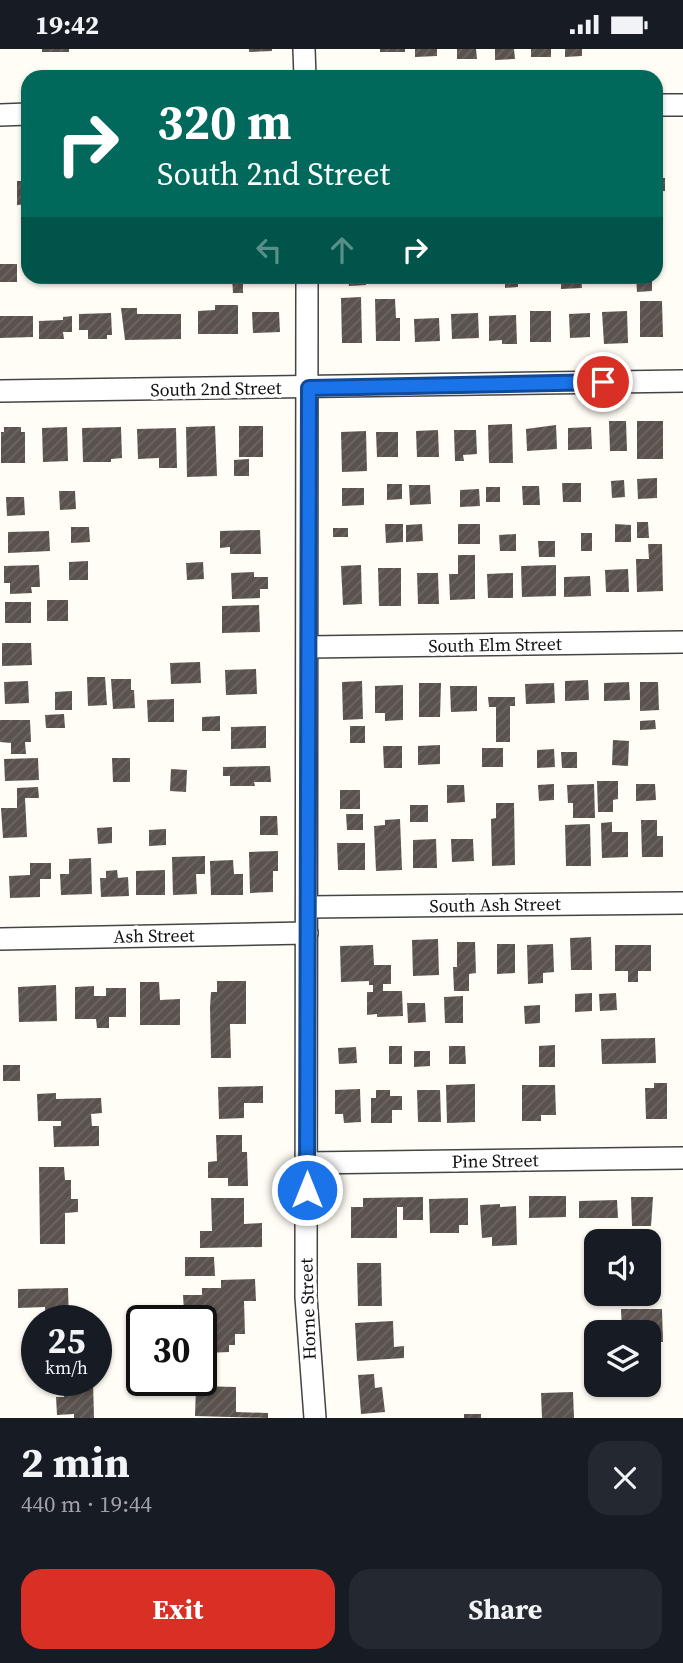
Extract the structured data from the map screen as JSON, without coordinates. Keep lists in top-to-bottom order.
{
  "streets": {
    "street": [
      "South 2nd Street",
      "South Elm Street",
      "South Ash Street",
      "Ash Street",
      "Pine Street",
      "Horne Street"
    ]
  },
  "crossings": [
    ["South 2nd Street", "Horne Street"],
    ["South Elm Street", "Horne Street"],
    ["South Ash Street", "Horne Street"],
    ["Ash Street", "Horne Street"],
    ["Pine Street", "Horne Street"]
  ],
  "page": {
    "status": "19:42",
    "turn": ["320 m", "South 2nd Street"],
    "speed": "25 km/h",
    "limit": "30",
    "heading": ["2 min", "440 m · 19:44"],
    "buttons": ["Exit", "Share"]
  }
}
